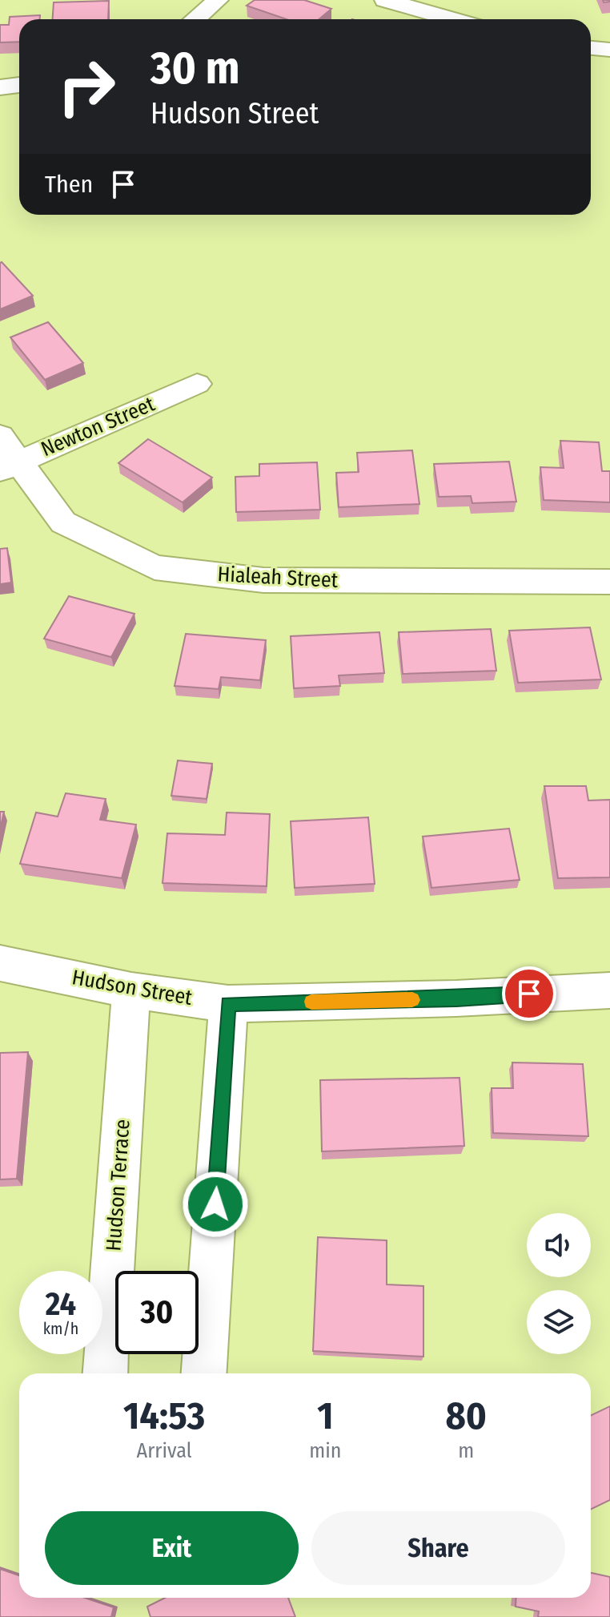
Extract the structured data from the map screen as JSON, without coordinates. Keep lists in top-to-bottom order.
{
  "streets": {
    "street": [
      "Newton Street",
      "Hialeah Street",
      "Hudson Street",
      "Hudson Terrace"
    ]
  },
  "crossings": [
    ["Newton Street", "Hialeah Street"],
    ["Hudson Street", "Hudson Terrace"]
  ],
  "page": {
    "turn": ["30 m", "Hudson Street"],
    "then": "Then",
    "speed": "24 km/h",
    "limit": "30",
    "eta": [
      "14:53",
      "Arrival",
      "1",
      "min",
      "80",
      "m"
    ],
    "buttons": ["Exit", "Share"]
  }
}
